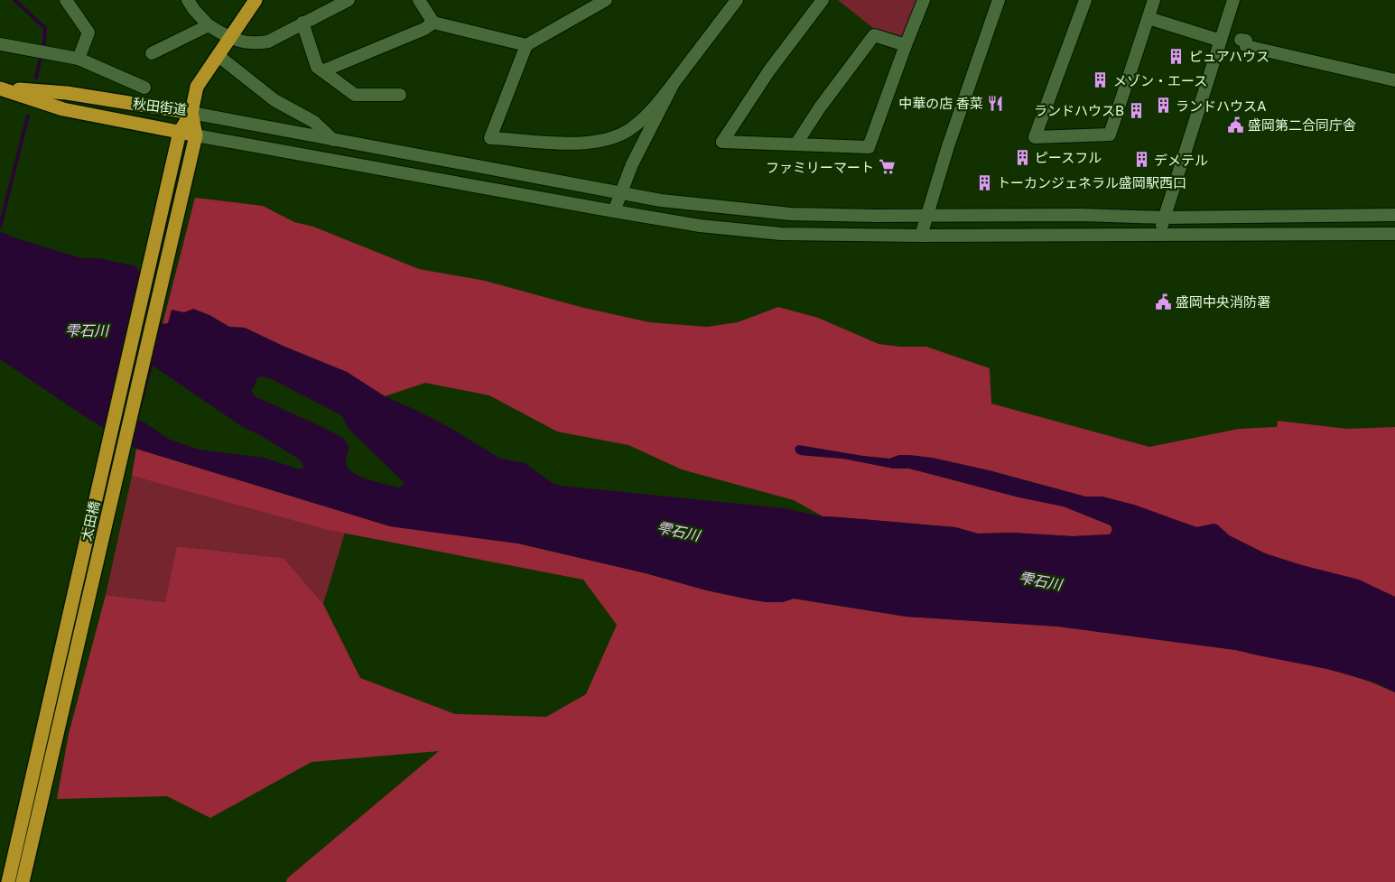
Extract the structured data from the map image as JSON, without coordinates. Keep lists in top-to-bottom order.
{
  "streets": {
    "main road": ["秋田街道", "太田橋"]
  },
  "crossings": [
    ["秋田街道", "太田橋"]
  ],
  "water": ["雫石川"],
  "places": {
    "building": [
      "ピュアハウス",
      "メゾン・エース",
      "ランドハウスA",
      "ランドハウスB",
      "ピースフル",
      "デメテル",
      "トーカンジェネラル盛岡駅西口"
    ],
    "restaurant": ["中華の店 香菜"],
    "public building": ["盛岡第二合同庁舎", "盛岡中央消防署"],
    "supermarket": ["ファミリーマート"]
  }
}
